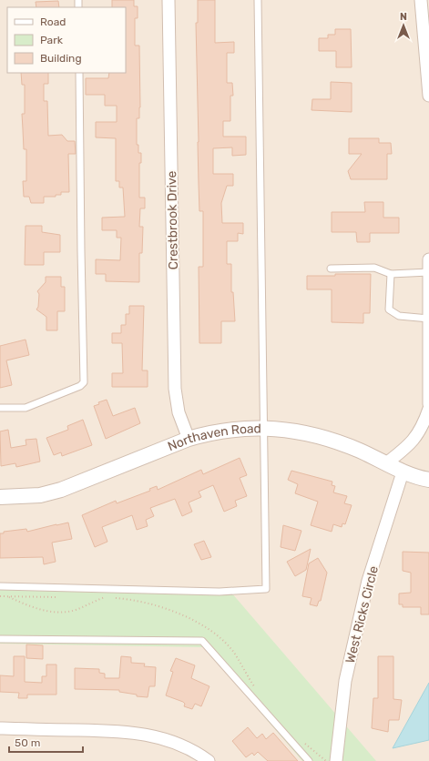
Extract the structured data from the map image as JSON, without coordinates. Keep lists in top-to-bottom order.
{
  "streets": {
    "street": ["Crestbrook Drive", "Northaven Road", "West Ricks Circle"]
  },
  "crossings": [
    ["Crestbrook Drive", "Northaven Road"],
    ["Northaven Road", "West Ricks Circle"]
  ],
  "legend": ["Road", "Park", "Building"],
  "scale_bar": "50 m",
  "north": "top"
}
